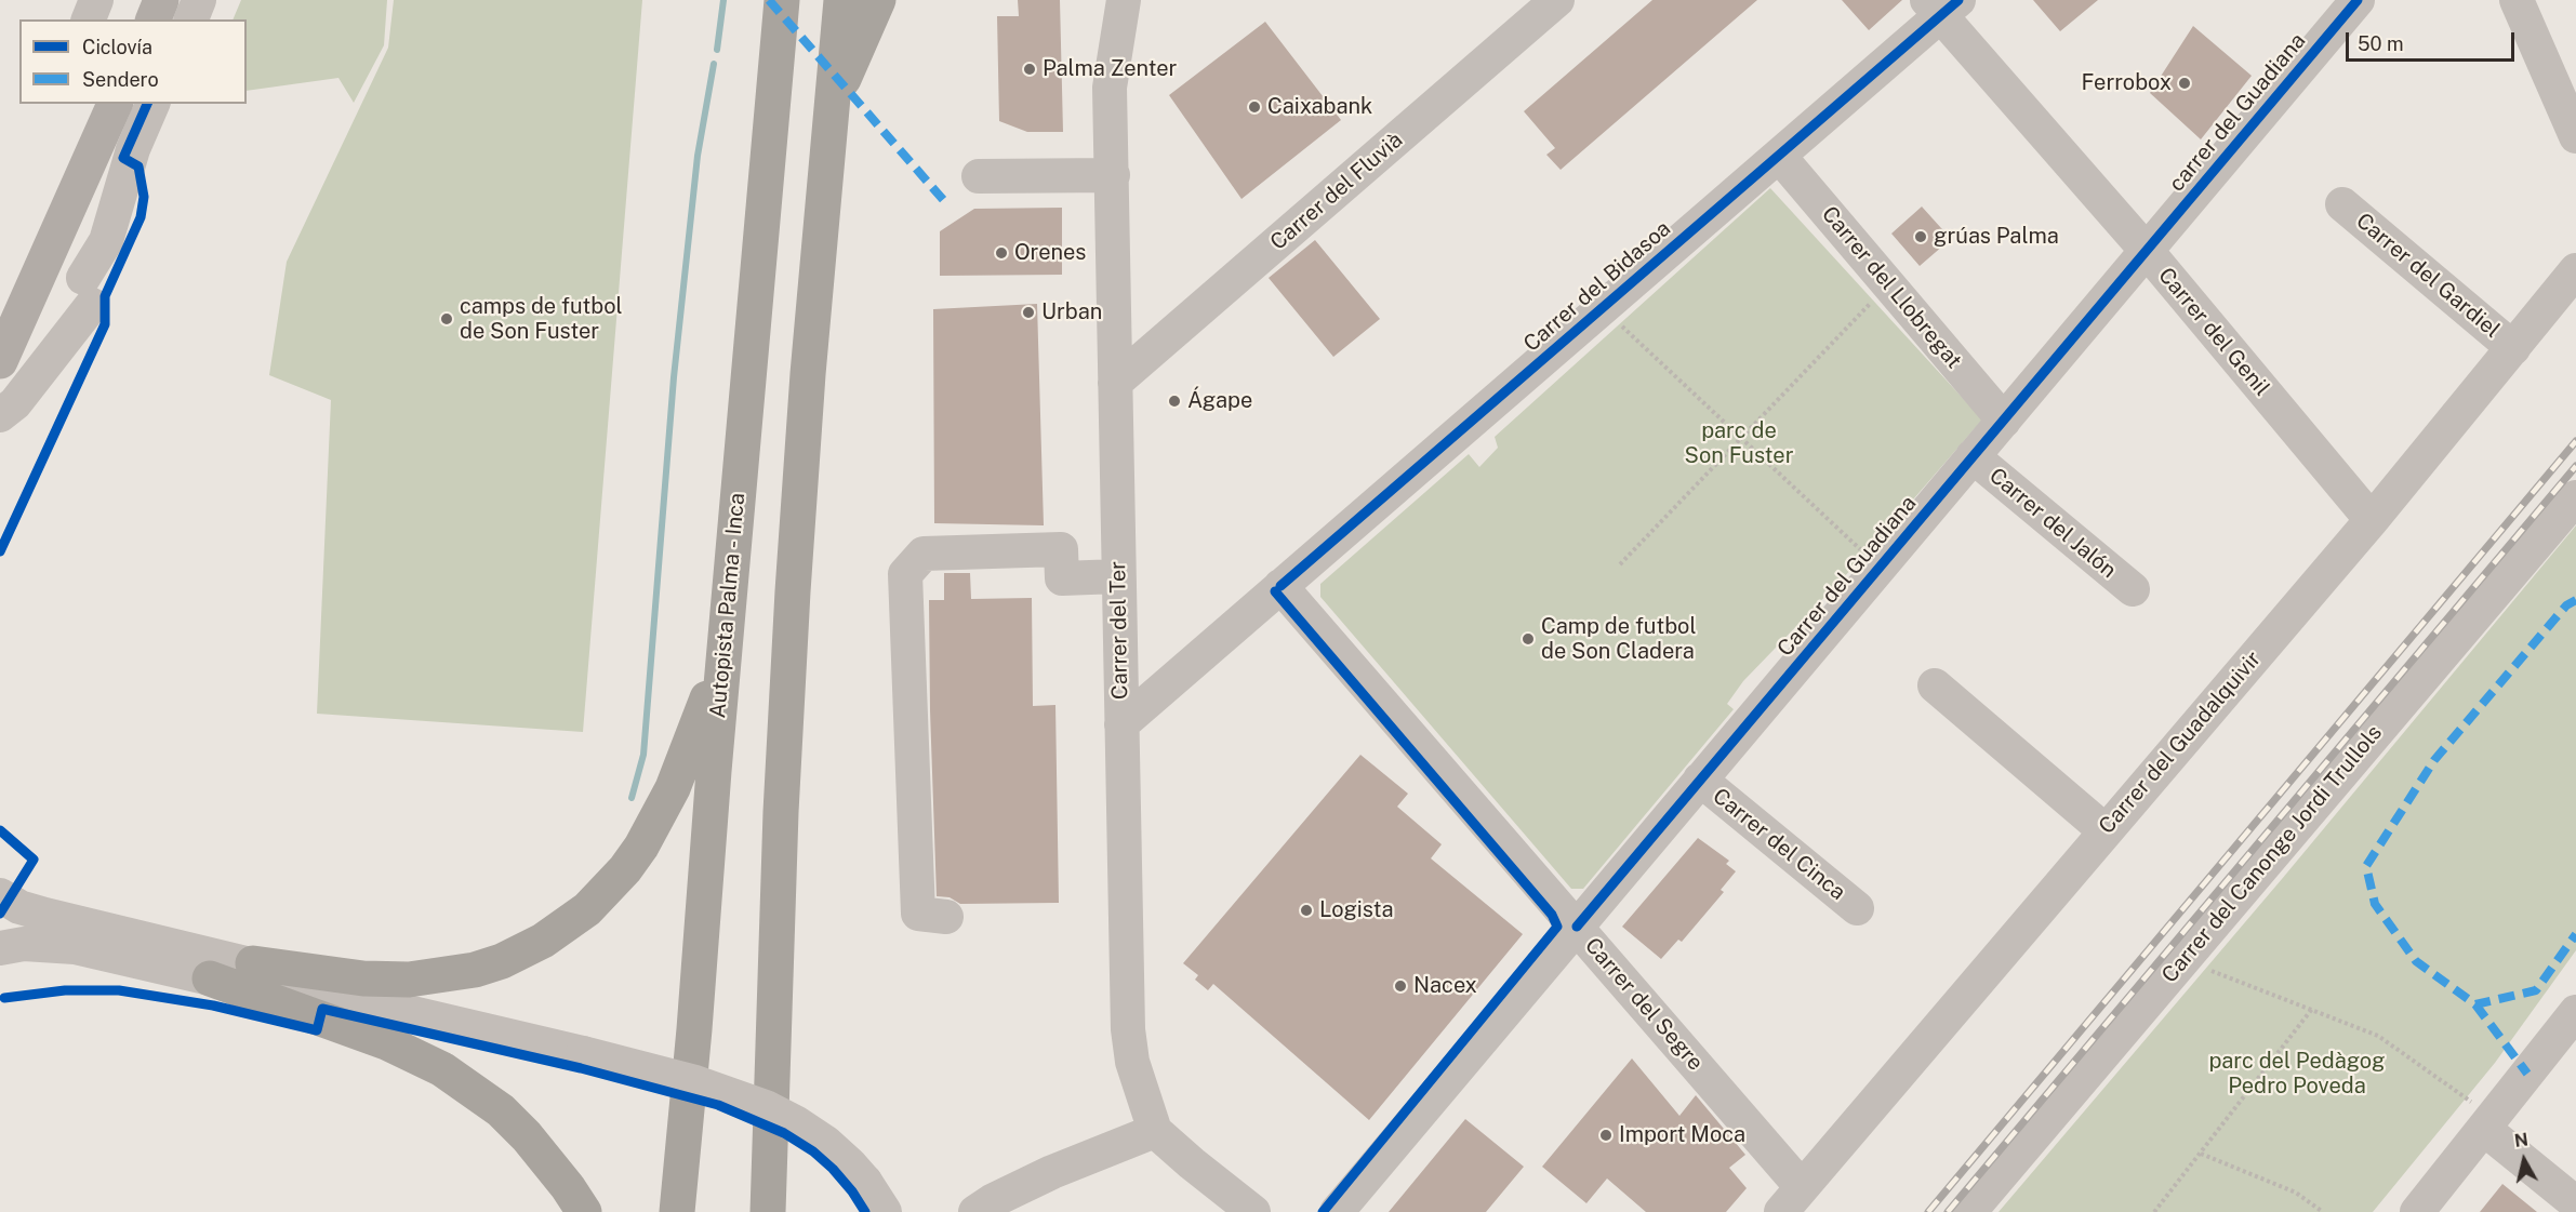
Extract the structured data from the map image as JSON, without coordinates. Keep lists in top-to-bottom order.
{
  "streets": {
    "highway": ["Autopista Palma - Inca"],
    "street": [
      "carrer del Guadiana",
      "Carrer del Fluvià",
      "Carrer del Gardiel",
      "Carrer del Bidasoa",
      "Carrer del Llobregat",
      "Carrer del Genil",
      "Carrer del Jalón",
      "Carrer del Guadiana",
      "Carrer del Ter",
      "Carrer del Guadalquivir",
      "Carrer del Cinca",
      "Carrer del Canonge Jordi Trullols",
      "Carrer del Segre"
    ]
  },
  "crossings": [
    ["carrer del Guadiana", "Carrer del Genil"],
    ["carrer del Guadiana", "Carrer del Guadiana"],
    ["Carrer del Fluvià", "Carrer del Ter"],
    ["Carrer del Gardiel", "Carrer del Guadalquivir"],
    ["Carrer del Bidasoa", "Carrer del Llobregat"],
    ["Carrer del Bidasoa", "Carrer del Genil"],
    ["Carrer del Bidasoa", "Carrer del Ter"],
    ["Carrer del Bidasoa", "Carrer del Segre"],
    ["Carrer del Llobregat", "Carrer del Guadiana"],
    ["Carrer del Genil", "Carrer del Guadiana"],
    ["Carrer del Genil", "Carrer del Guadalquivir"],
    ["Carrer del Jalón", "Carrer del Guadiana"],
    ["Carrer del Guadiana", "Carrer del Cinca"],
    ["Carrer del Guadiana", "Carrer del Segre"],
    ["Carrer del Guadalquivir", "Carrer del Segre"]
  ],
  "parks": ["parc de Son Fuster", "parc del Pedàgog Pedro Poveda"],
  "places": [
    "Palma Zenter",
    "Ferrobox",
    "Caixabank",
    "grúas Palma",
    "Orenes",
    "Urban",
    "camps de futbol de Son Fuster",
    "Ágape",
    "Camp de futbol de Son Cladera",
    "Logista",
    "Nacex",
    "Import Moca"
  ],
  "legend": ["Ciclovía", "Sendero"],
  "scale_bar": "50 m",
  "north": "top"
}
